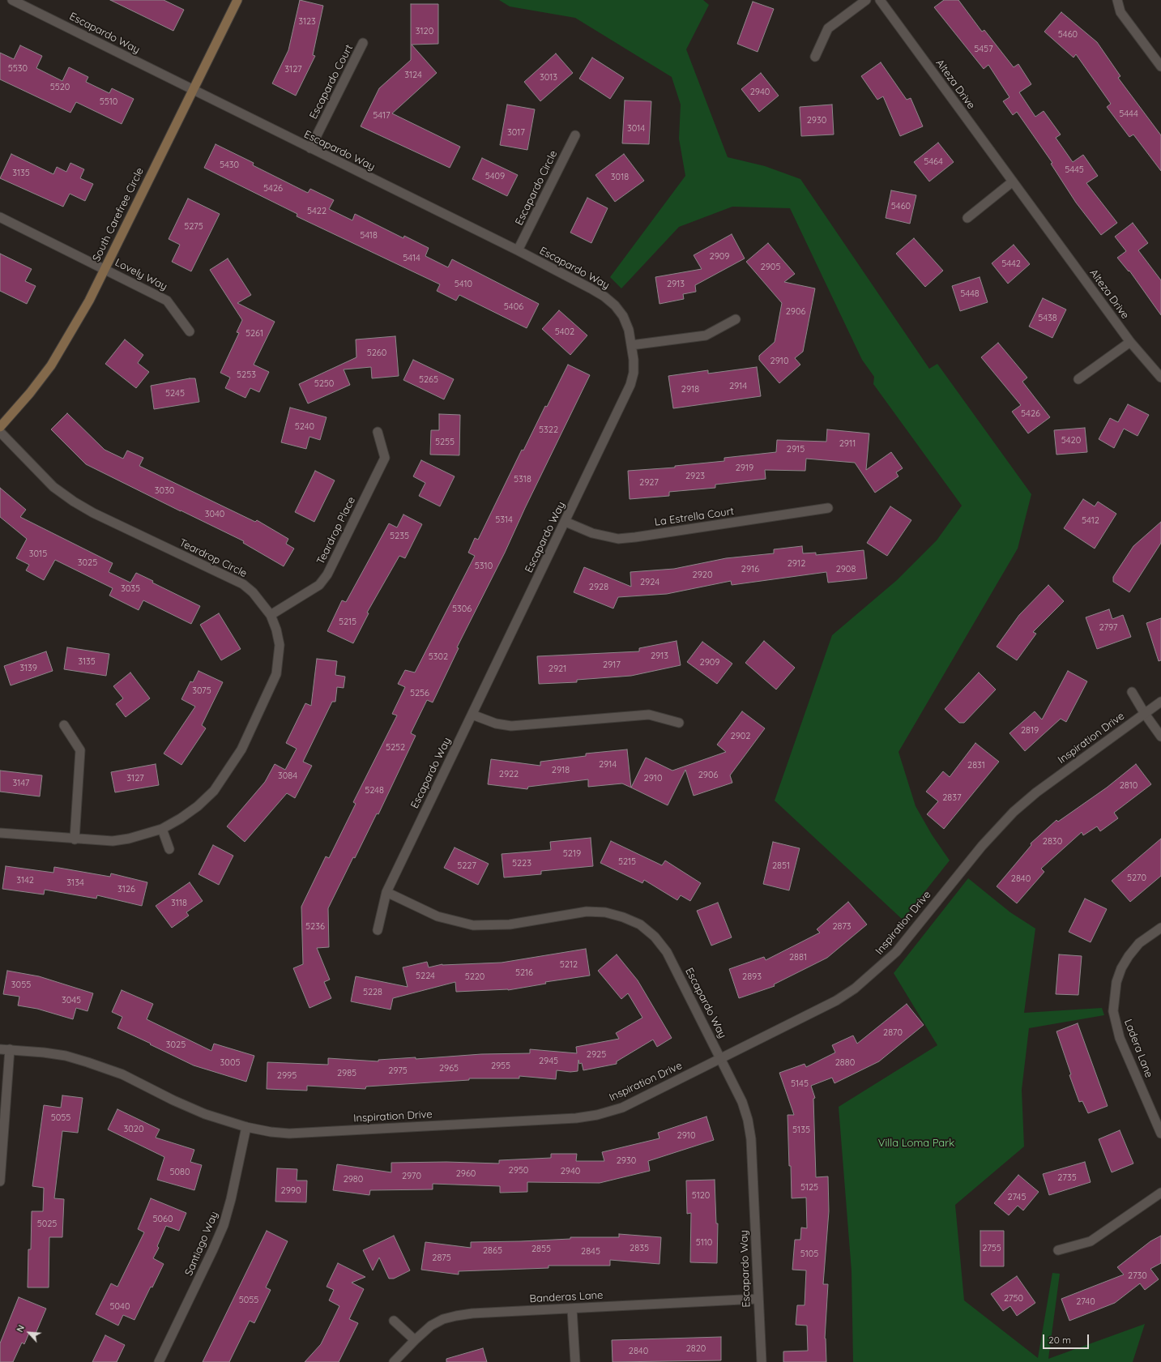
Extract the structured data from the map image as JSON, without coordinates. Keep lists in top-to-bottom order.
{
  "streets": {
    "main road": ["South Carefree Circle"],
    "street": [
      "Escapardo Way",
      "Escapardo Court",
      "Alteza Drive",
      "Escapardo Circle",
      "Lovely Way",
      "La Estrella Court",
      "Teardrop Place",
      "Teardrop Circle",
      "Inspiration Drive",
      "Ladera Lane",
      "Santiago Way",
      "Banderas Lane"
    ]
  },
  "crossings": [
    ["Escapardo Way", "Escapardo Court"],
    ["Escapardo Way", "Escapardo Circle"],
    ["Escapardo Way", "South Carefree Circle"],
    ["Escapardo Way", "La Estrella Court"],
    ["Escapardo Way", "Inspiration Drive"],
    ["Escapardo Way", "Banderas Lane"],
    ["South Carefree Circle", "Lovely Way"],
    ["Teardrop Place", "Teardrop Circle"],
    ["Inspiration Drive", "Santiago Way"]
  ],
  "parks": ["Villa Loma Park"],
  "house_numbers": [
    "3123",
    "3120",
    "5460",
    "5457",
    "5530",
    "3127",
    "3124",
    "3013",
    "5520",
    "2940",
    "5510",
    "5444",
    "5417",
    "2930",
    "3014",
    "3017",
    "5464",
    "5430",
    "5445",
    "3135",
    "5409",
    "3018",
    "5426",
    "5460",
    "5422",
    "5275",
    "5418",
    "2909",
    "5414",
    "5442",
    "2905",
    "5410",
    "2913",
    "5448",
    "5406",
    "2906",
    "5438",
    "5402",
    "5261",
    "5260",
    "2910",
    "5253",
    "5265",
    "5250",
    "2914",
    "2918",
    "5245",
    "5426",
    "5240",
    "5322",
    "5420",
    "5255",
    "2911",
    "2915",
    "2919",
    "2923",
    "5318",
    "2927",
    "3030",
    "3040",
    "5314",
    "5412",
    "5235",
    "3015",
    "3025",
    "2912",
    "5310",
    "2916",
    "2908",
    "2920",
    "2924",
    "2928",
    "3035",
    "5306",
    "5215",
    "2797",
    "2913",
    "5302",
    "3135",
    "2909",
    "2917",
    "3139",
    "2921",
    "3075",
    "5256",
    "2819",
    "2902",
    "5252",
    "2914",
    "2831",
    "2918",
    "2922",
    "2906",
    "3084",
    "3127",
    "2910",
    "3147",
    "2810",
    "5248",
    "2837",
    "2830",
    "5219",
    "5215",
    "5223",
    "5227",
    "2851",
    "5270",
    "2840",
    "3142",
    "3134",
    "3126",
    "3118",
    "5236",
    "2873",
    "2881",
    "5212",
    "5216",
    "5224",
    "5220",
    "2893",
    "3055",
    "5228",
    "3045",
    "2870",
    "3025",
    "2925",
    "2945",
    "3005",
    "2880",
    "2955",
    "2965",
    "2975",
    "2985",
    "2995",
    "5145",
    "5055",
    "3020",
    "5135",
    "2910",
    "2930",
    "2950",
    "2940",
    "5080",
    "2960",
    "2970",
    "2735",
    "2980",
    "5125",
    "2990",
    "5120",
    "2745",
    "5060",
    "5025",
    "5110",
    "2835",
    "2755",
    "2855",
    "2865",
    "2845",
    "5105",
    "2875",
    "2730",
    "2750",
    "5055",
    "2740",
    "5040",
    "2820",
    "2840"
  ],
  "scale_bar": "20 m",
  "north": "top left"
}
